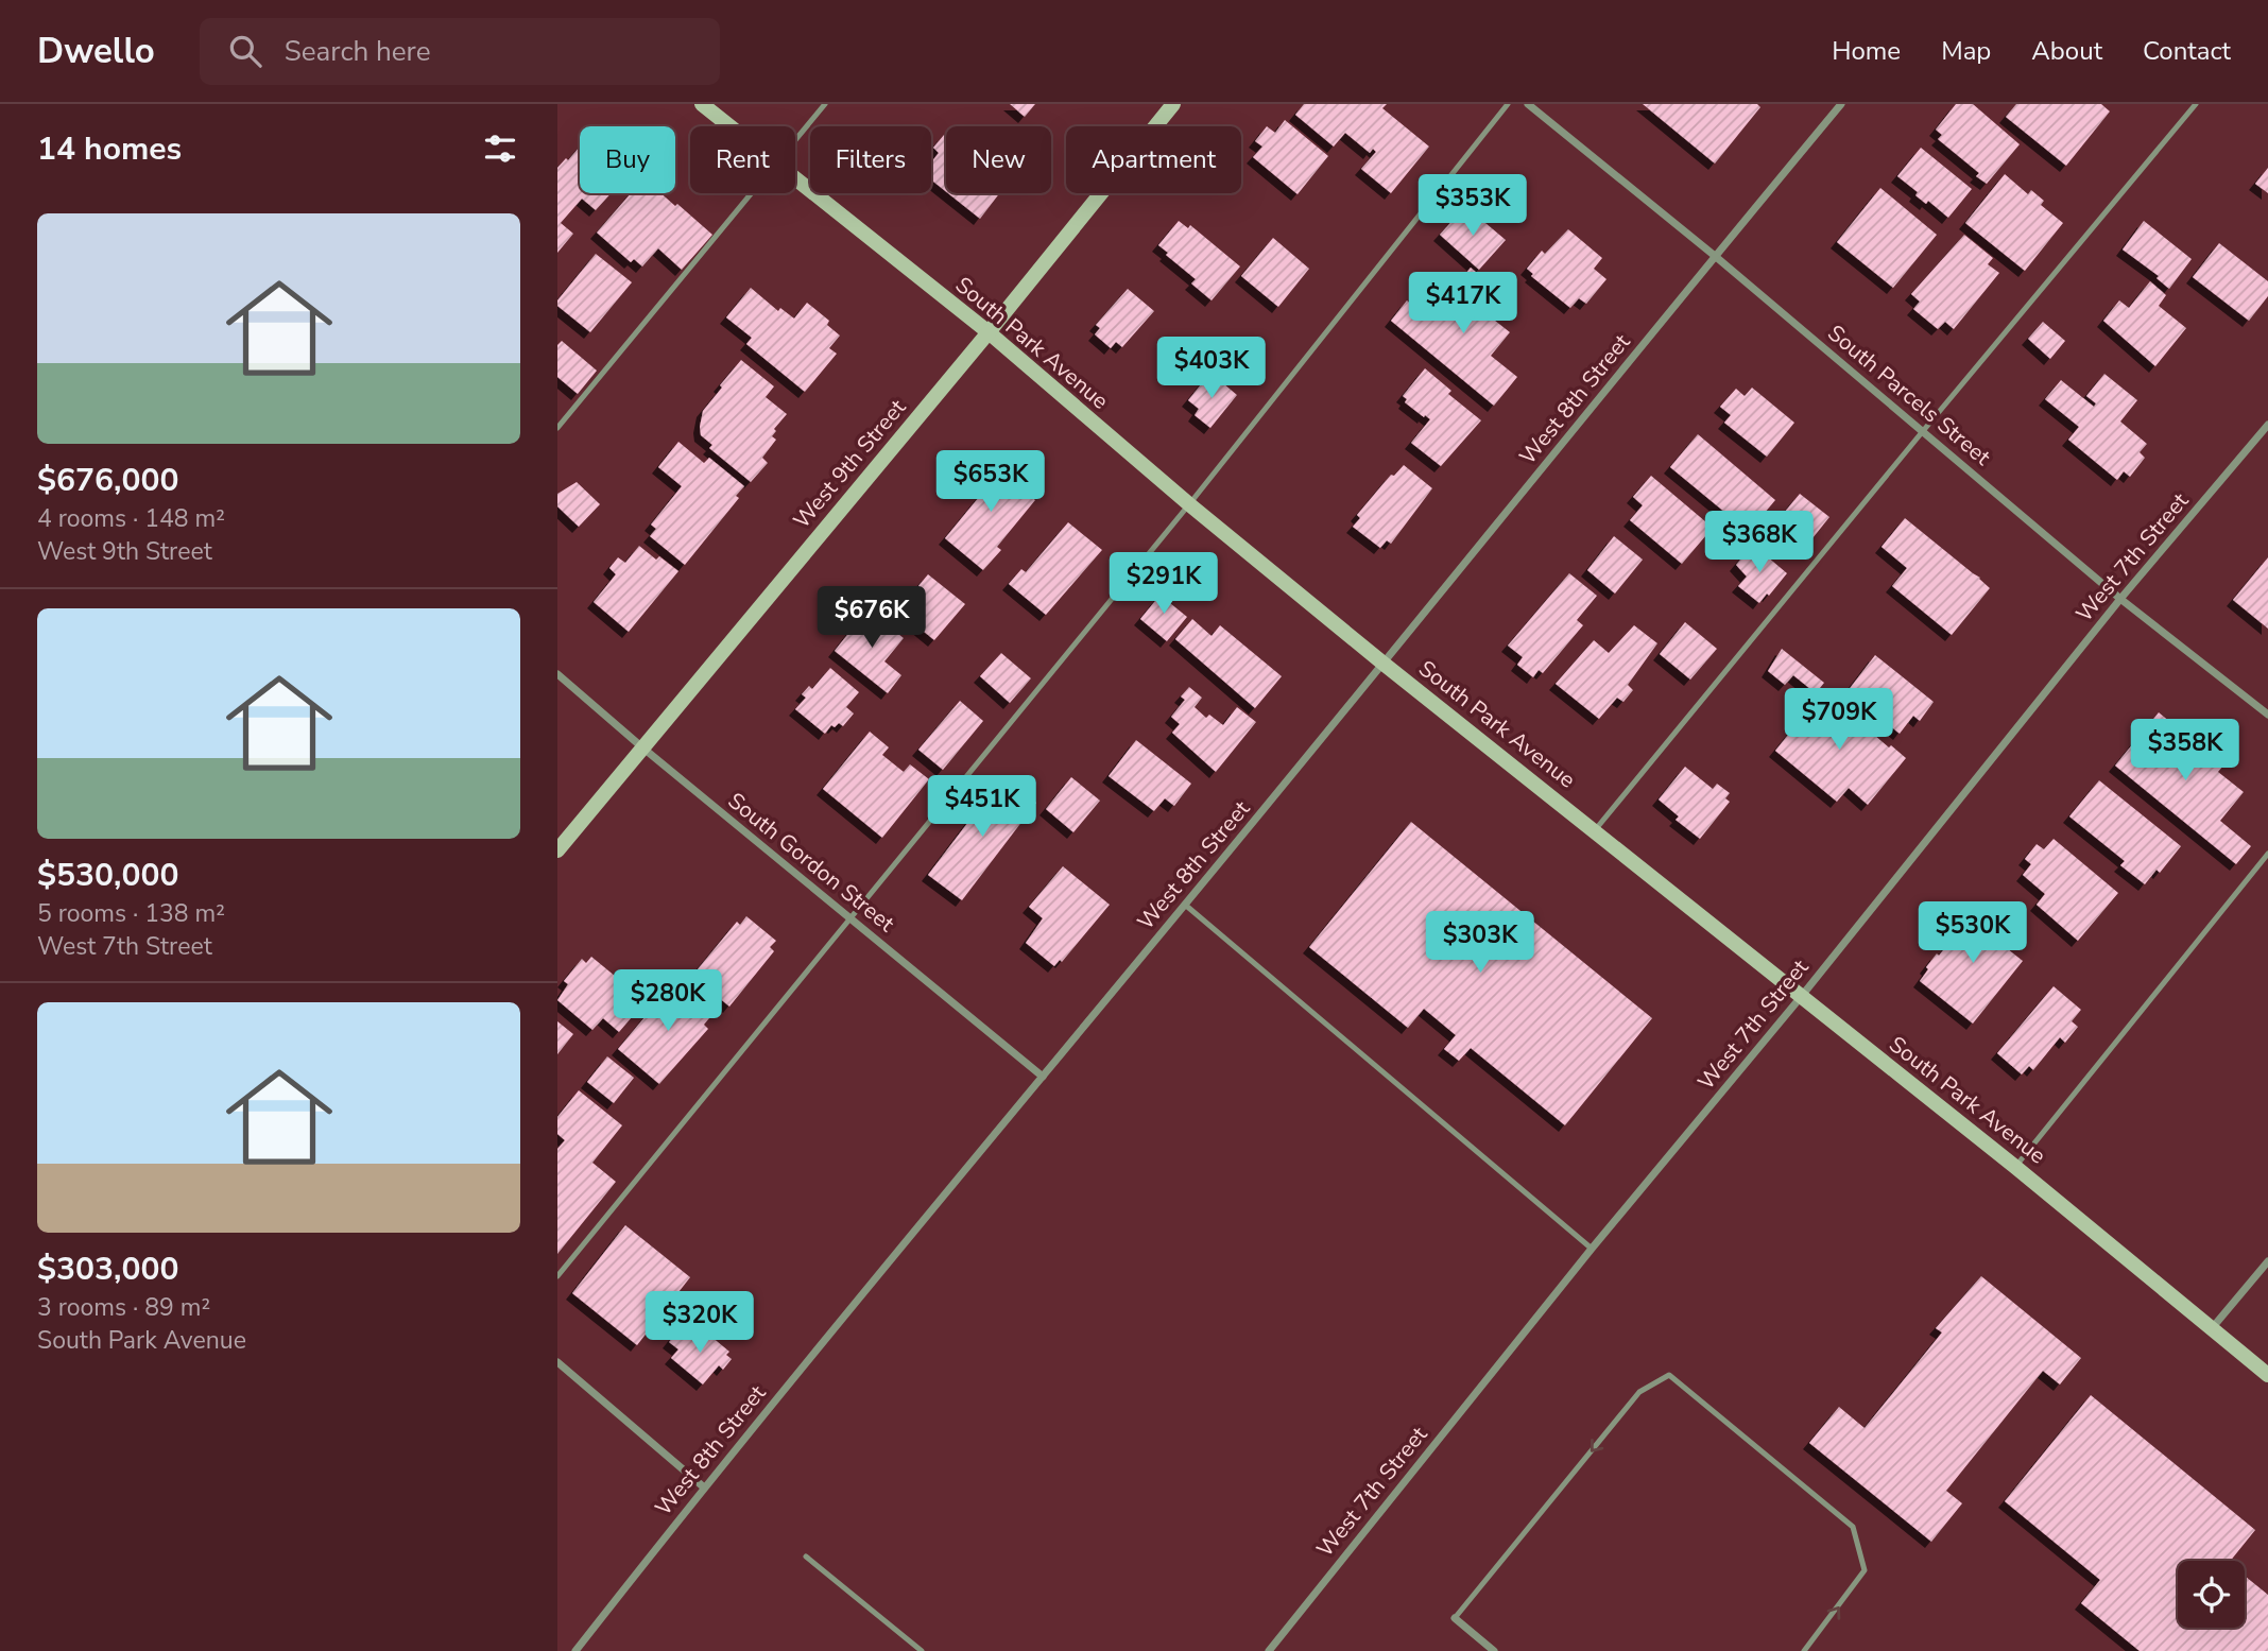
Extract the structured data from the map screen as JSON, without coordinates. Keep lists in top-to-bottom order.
{
  "streets": {
    "street": [
      "South Park Avenue",
      "South Parcels Street",
      "West 8th Street",
      "West 9th Street",
      "West 7th Street",
      "South Gordon Street"
    ]
  },
  "crossings": [
    ["South Park Avenue", "West 8th Street"],
    ["South Park Avenue", "West 9th Street"],
    ["South Park Avenue", "West 7th Street"],
    ["South Parcels Street", "West 8th Street"],
    ["South Parcels Street", "West 7th Street"],
    ["West 8th Street", "South Gordon Street"],
    ["West 9th Street", "South Gordon Street"]
  ],
  "page": {
    "header": "Dwello",
    "search": "Search here",
    "nav": [
      "Home",
      "Map",
      "About",
      "Contact"
    ],
    "heading": "14 homes",
    "chip": [
      "Buy",
      "Rent",
      "Filters",
      "New",
      "Apartment"
    ],
    "price": [
      "$353K",
      "$417K",
      "$403K",
      "$653K",
      "$368K",
      "$291K",
      "$676K",
      "$709K",
      "$358K",
      "$451K",
      "$530K",
      "$303K",
      "$280K",
      "$320K"
    ],
    "list": [
      {
        "name": "$676,000",
        "note": "4 rooms · 148 m² · West 9th Street"
      },
      {
        "name": "$530,000",
        "note": "5 rooms · 138 m² · West 7th Street"
      },
      {
        "name": "$303,000",
        "note": "3 rooms · 89 m² · South Park Avenue"
      }
    ]
  }
}
